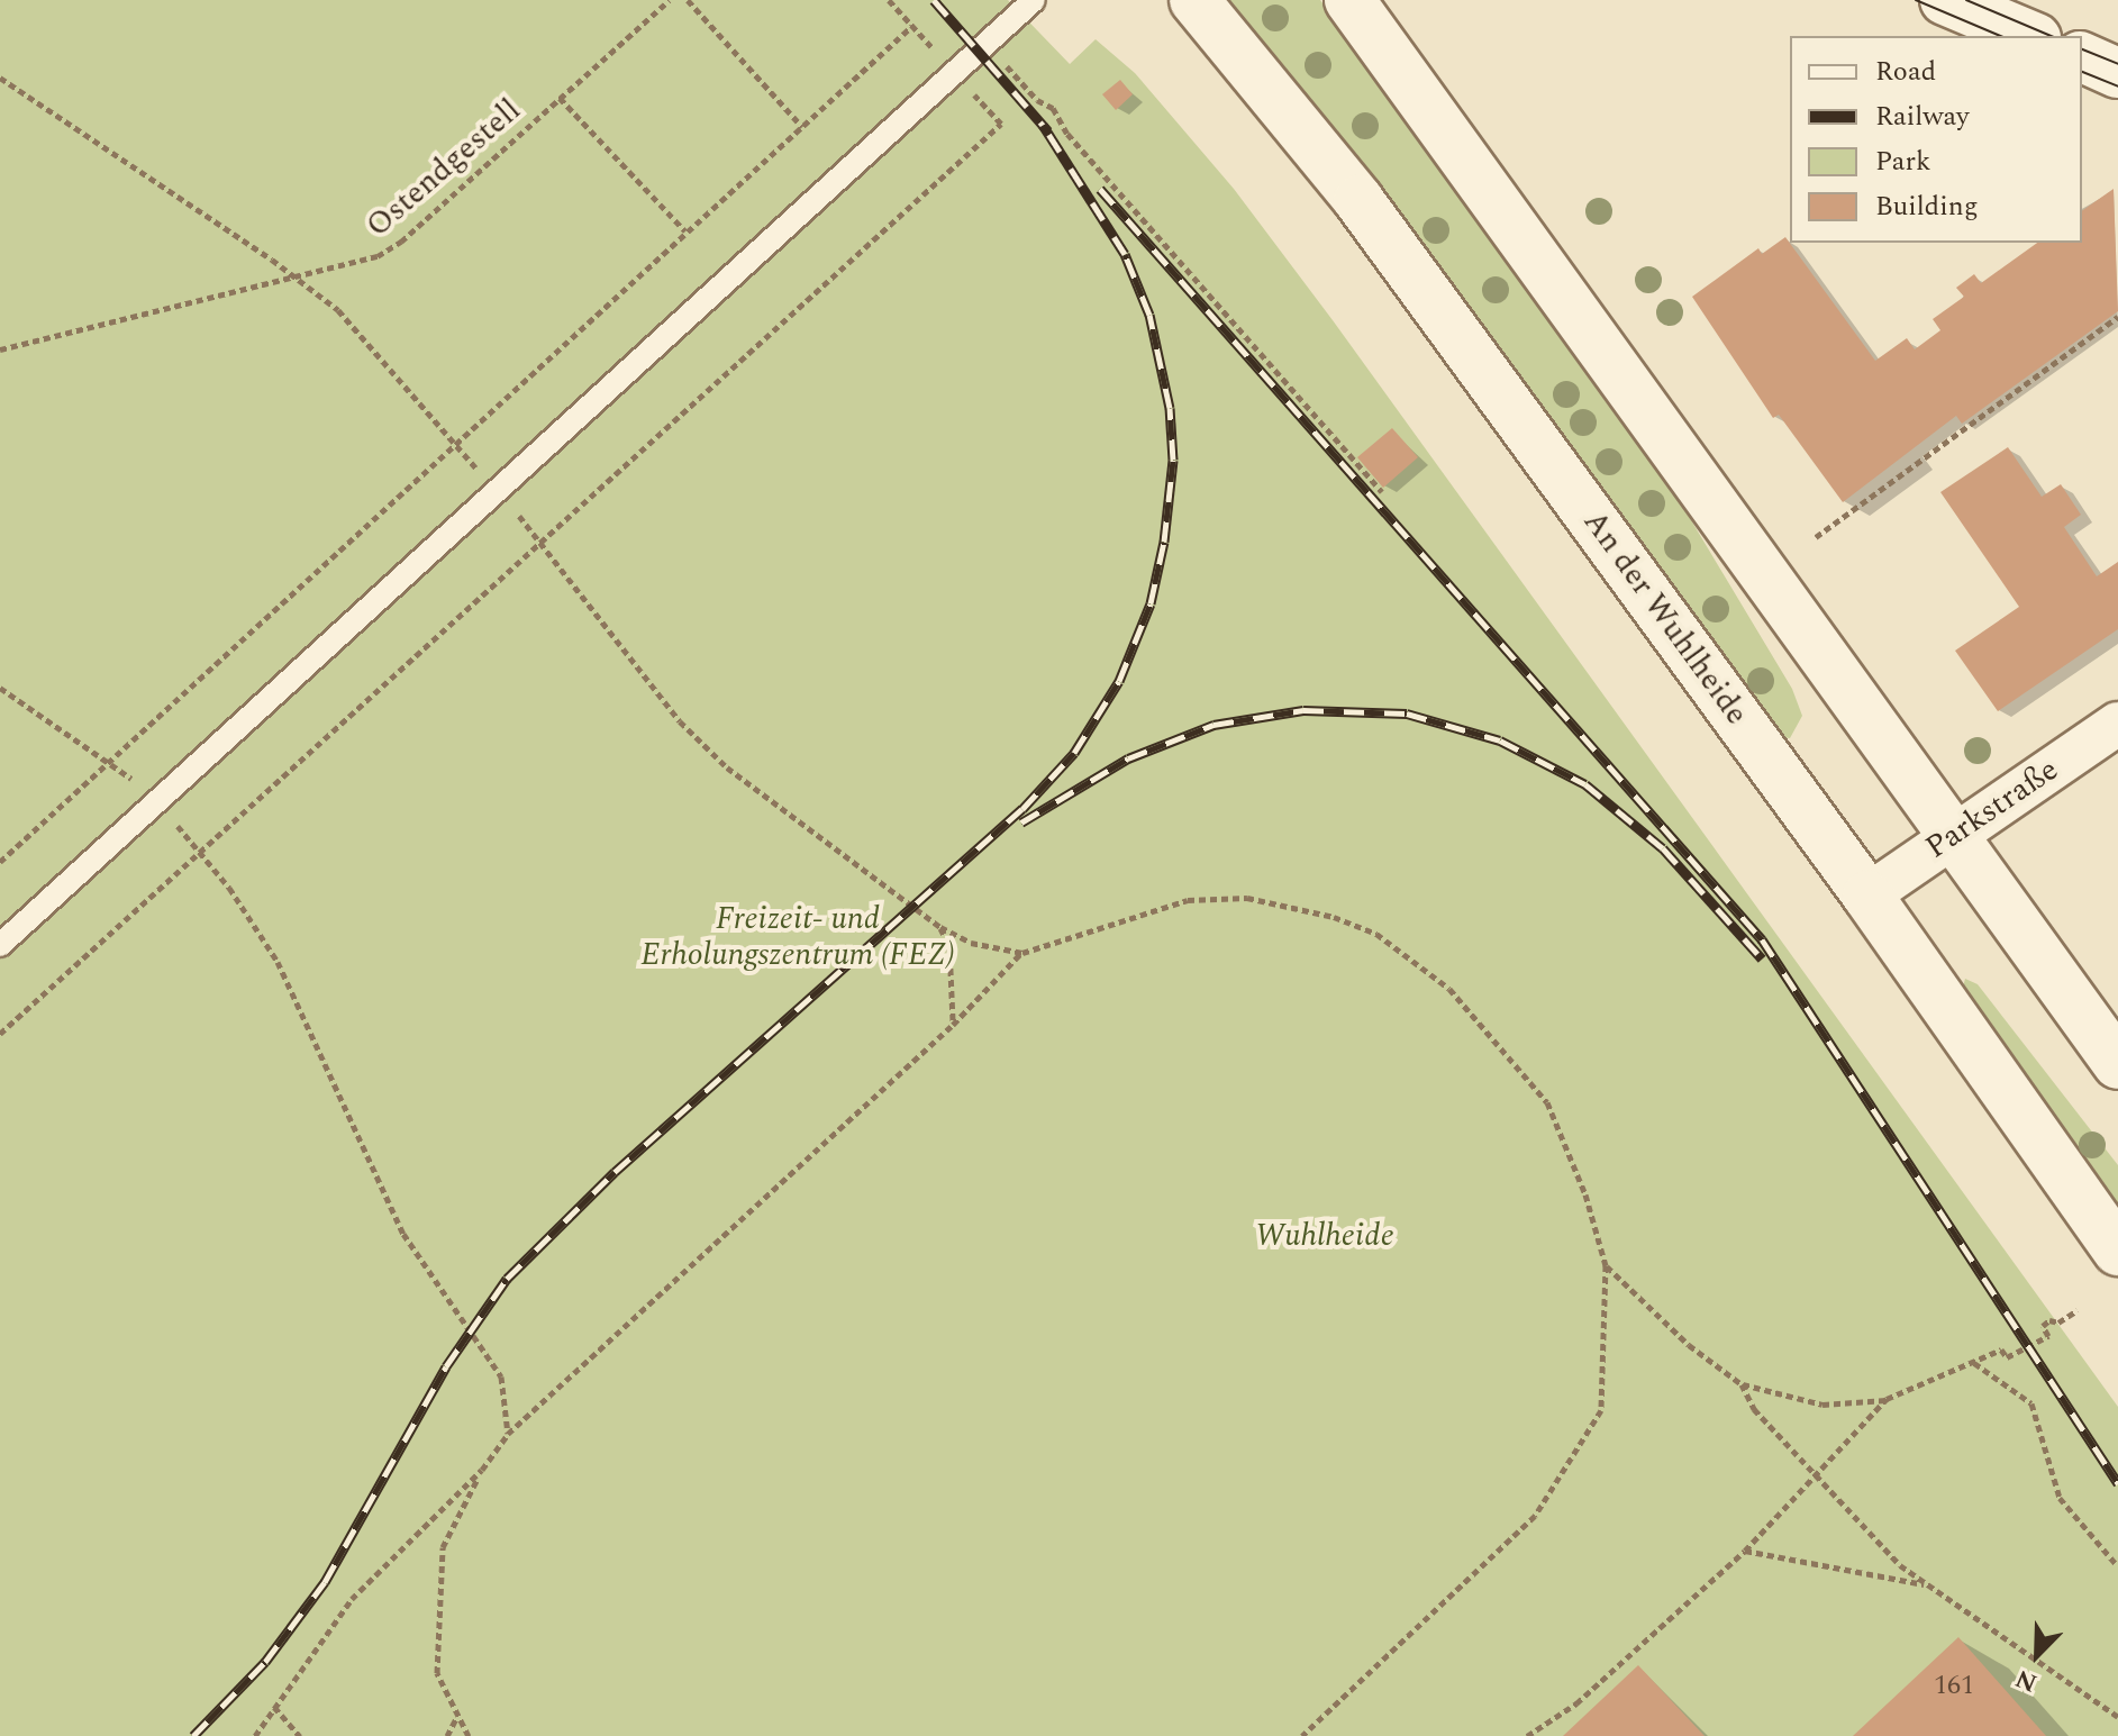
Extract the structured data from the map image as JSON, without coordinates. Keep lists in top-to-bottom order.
{
  "streets": {
    "main road": ["An der Wuhlheide"],
    "street": ["Parkstraße"],
    "path": ["Ostendgestell"]
  },
  "crossings": [
    ["An der Wuhlheide", "Parkstraße"]
  ],
  "parks": ["Freizeit- und Erholungszentrum (FEZ)", "Wuhlheide"],
  "house_numbers": ["161"],
  "legend": [
    "Road",
    "Railway",
    "Park",
    "Building"
  ],
  "north": "bottom left"
}
